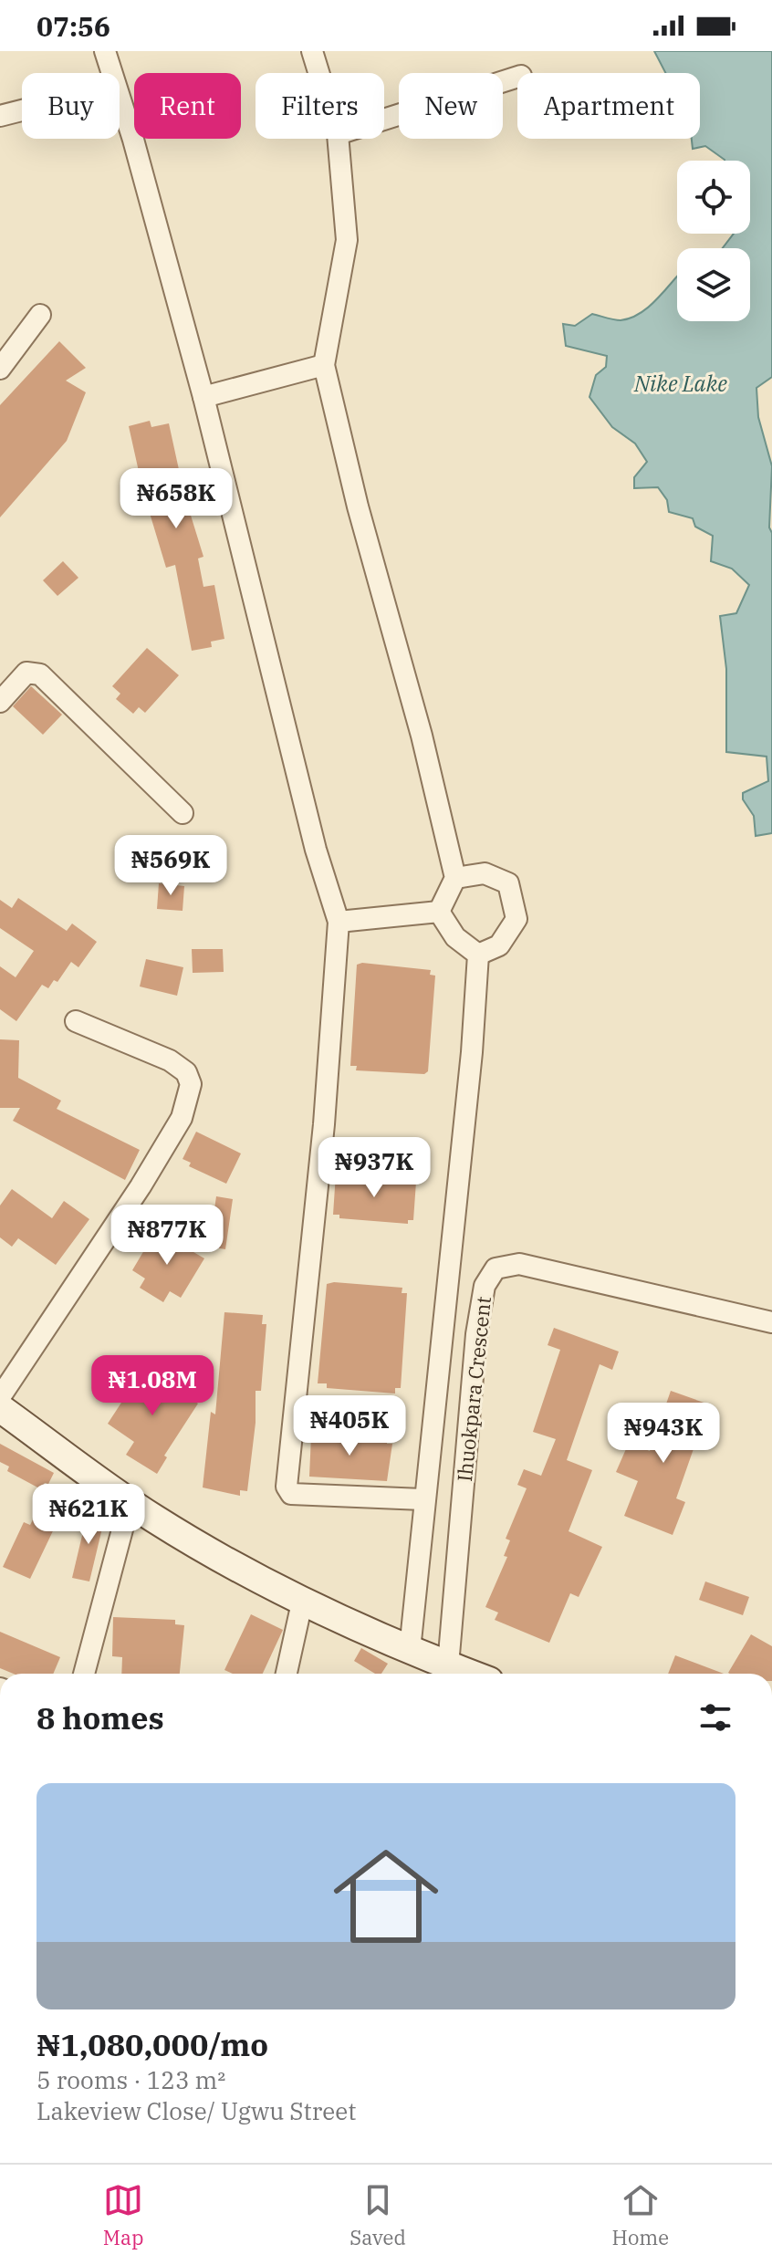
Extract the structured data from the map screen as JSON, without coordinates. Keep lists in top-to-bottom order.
{
  "streets": {
    "street": ["Ihuokpara Crescent"]
  },
  "water": ["Nike Lake"],
  "page": {
    "status": "07:56",
    "chip": [
      "Buy",
      "Rent",
      "Filters",
      "New",
      "Apartment"
    ],
    "price": [
      "₦658K",
      "₦569K",
      "₦937K",
      "₦877K",
      "₦1.08M",
      "₦405K",
      "₦943K",
      "₦621K"
    ],
    "heading": "8 homes",
    "list": [
      {
        "name": "₦1,080,000/mo",
        "note": "5 rooms · 123 m² · Lakeview Close/ Ugwu Street"
      }
    ],
    "tabs": ["Map", "Saved", "Home"]
  }
}
